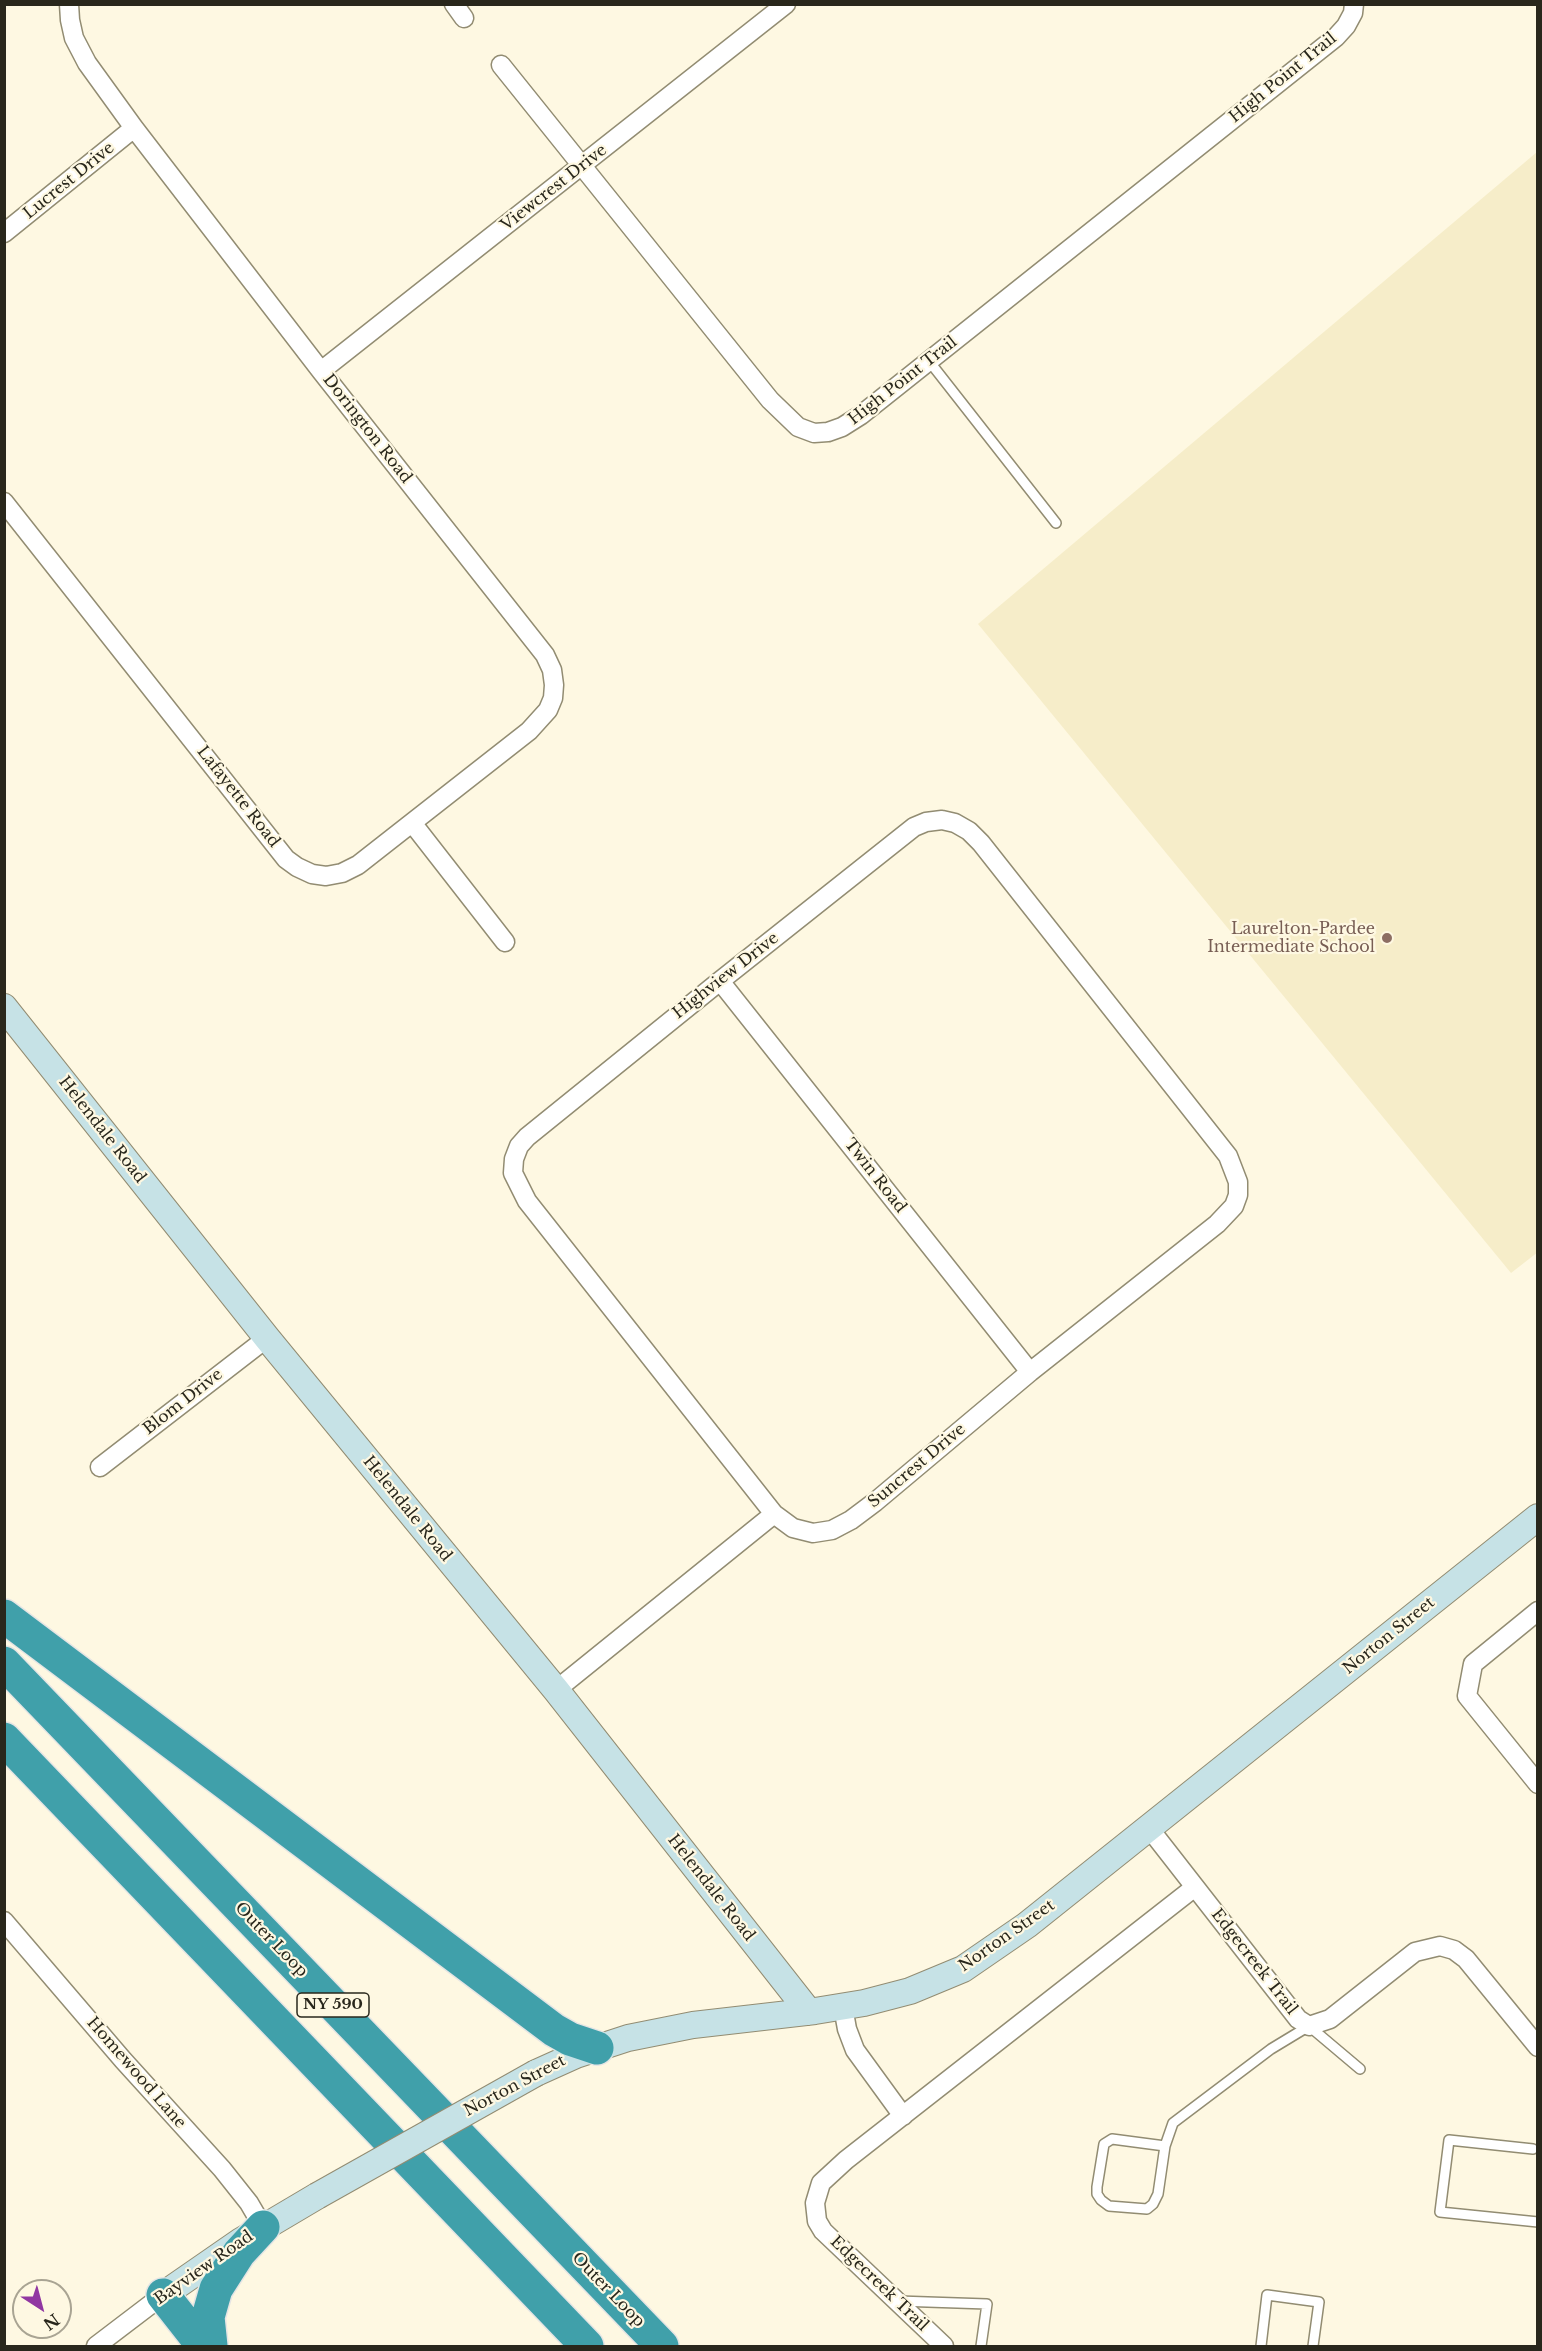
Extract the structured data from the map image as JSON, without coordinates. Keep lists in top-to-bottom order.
{
  "streets": {
    "highway": ["Outer Loop", "NY 590"],
    "main road": ["Helendale Road", "Norton Street", "Bayview Road"],
    "street": [
      "High Point Trail",
      "Lucrest Drive",
      "Viewcrest Drive",
      "Dorington Road",
      "Lafayette Road",
      "Highview Drive",
      "Twin Road",
      "Blom Drive",
      "Suncrest Drive",
      "Edgecreek Trail",
      "Homewood Lane"
    ]
  },
  "crossings": [
    ["High Point Trail", "Viewcrest Drive"],
    ["Lucrest Drive", "Dorington Road"],
    ["Viewcrest Drive", "Dorington Road"],
    ["Dorington Road", "Lafayette Road"],
    ["Highview Drive", "Twin Road"],
    ["Highview Drive", "Suncrest Drive"],
    ["Helendale Road", "Blom Drive"],
    ["Helendale Road", "Norton Street"],
    ["Twin Road", "Suncrest Drive"],
    ["Norton Street", "Edgecreek Trail"],
    ["Norton Street", "Bayview Road"],
    ["Homewood Lane", "Bayview Road"]
  ],
  "places": ["Laurelton-Pardee Intermediate School"],
  "north": "bottom right"
}
